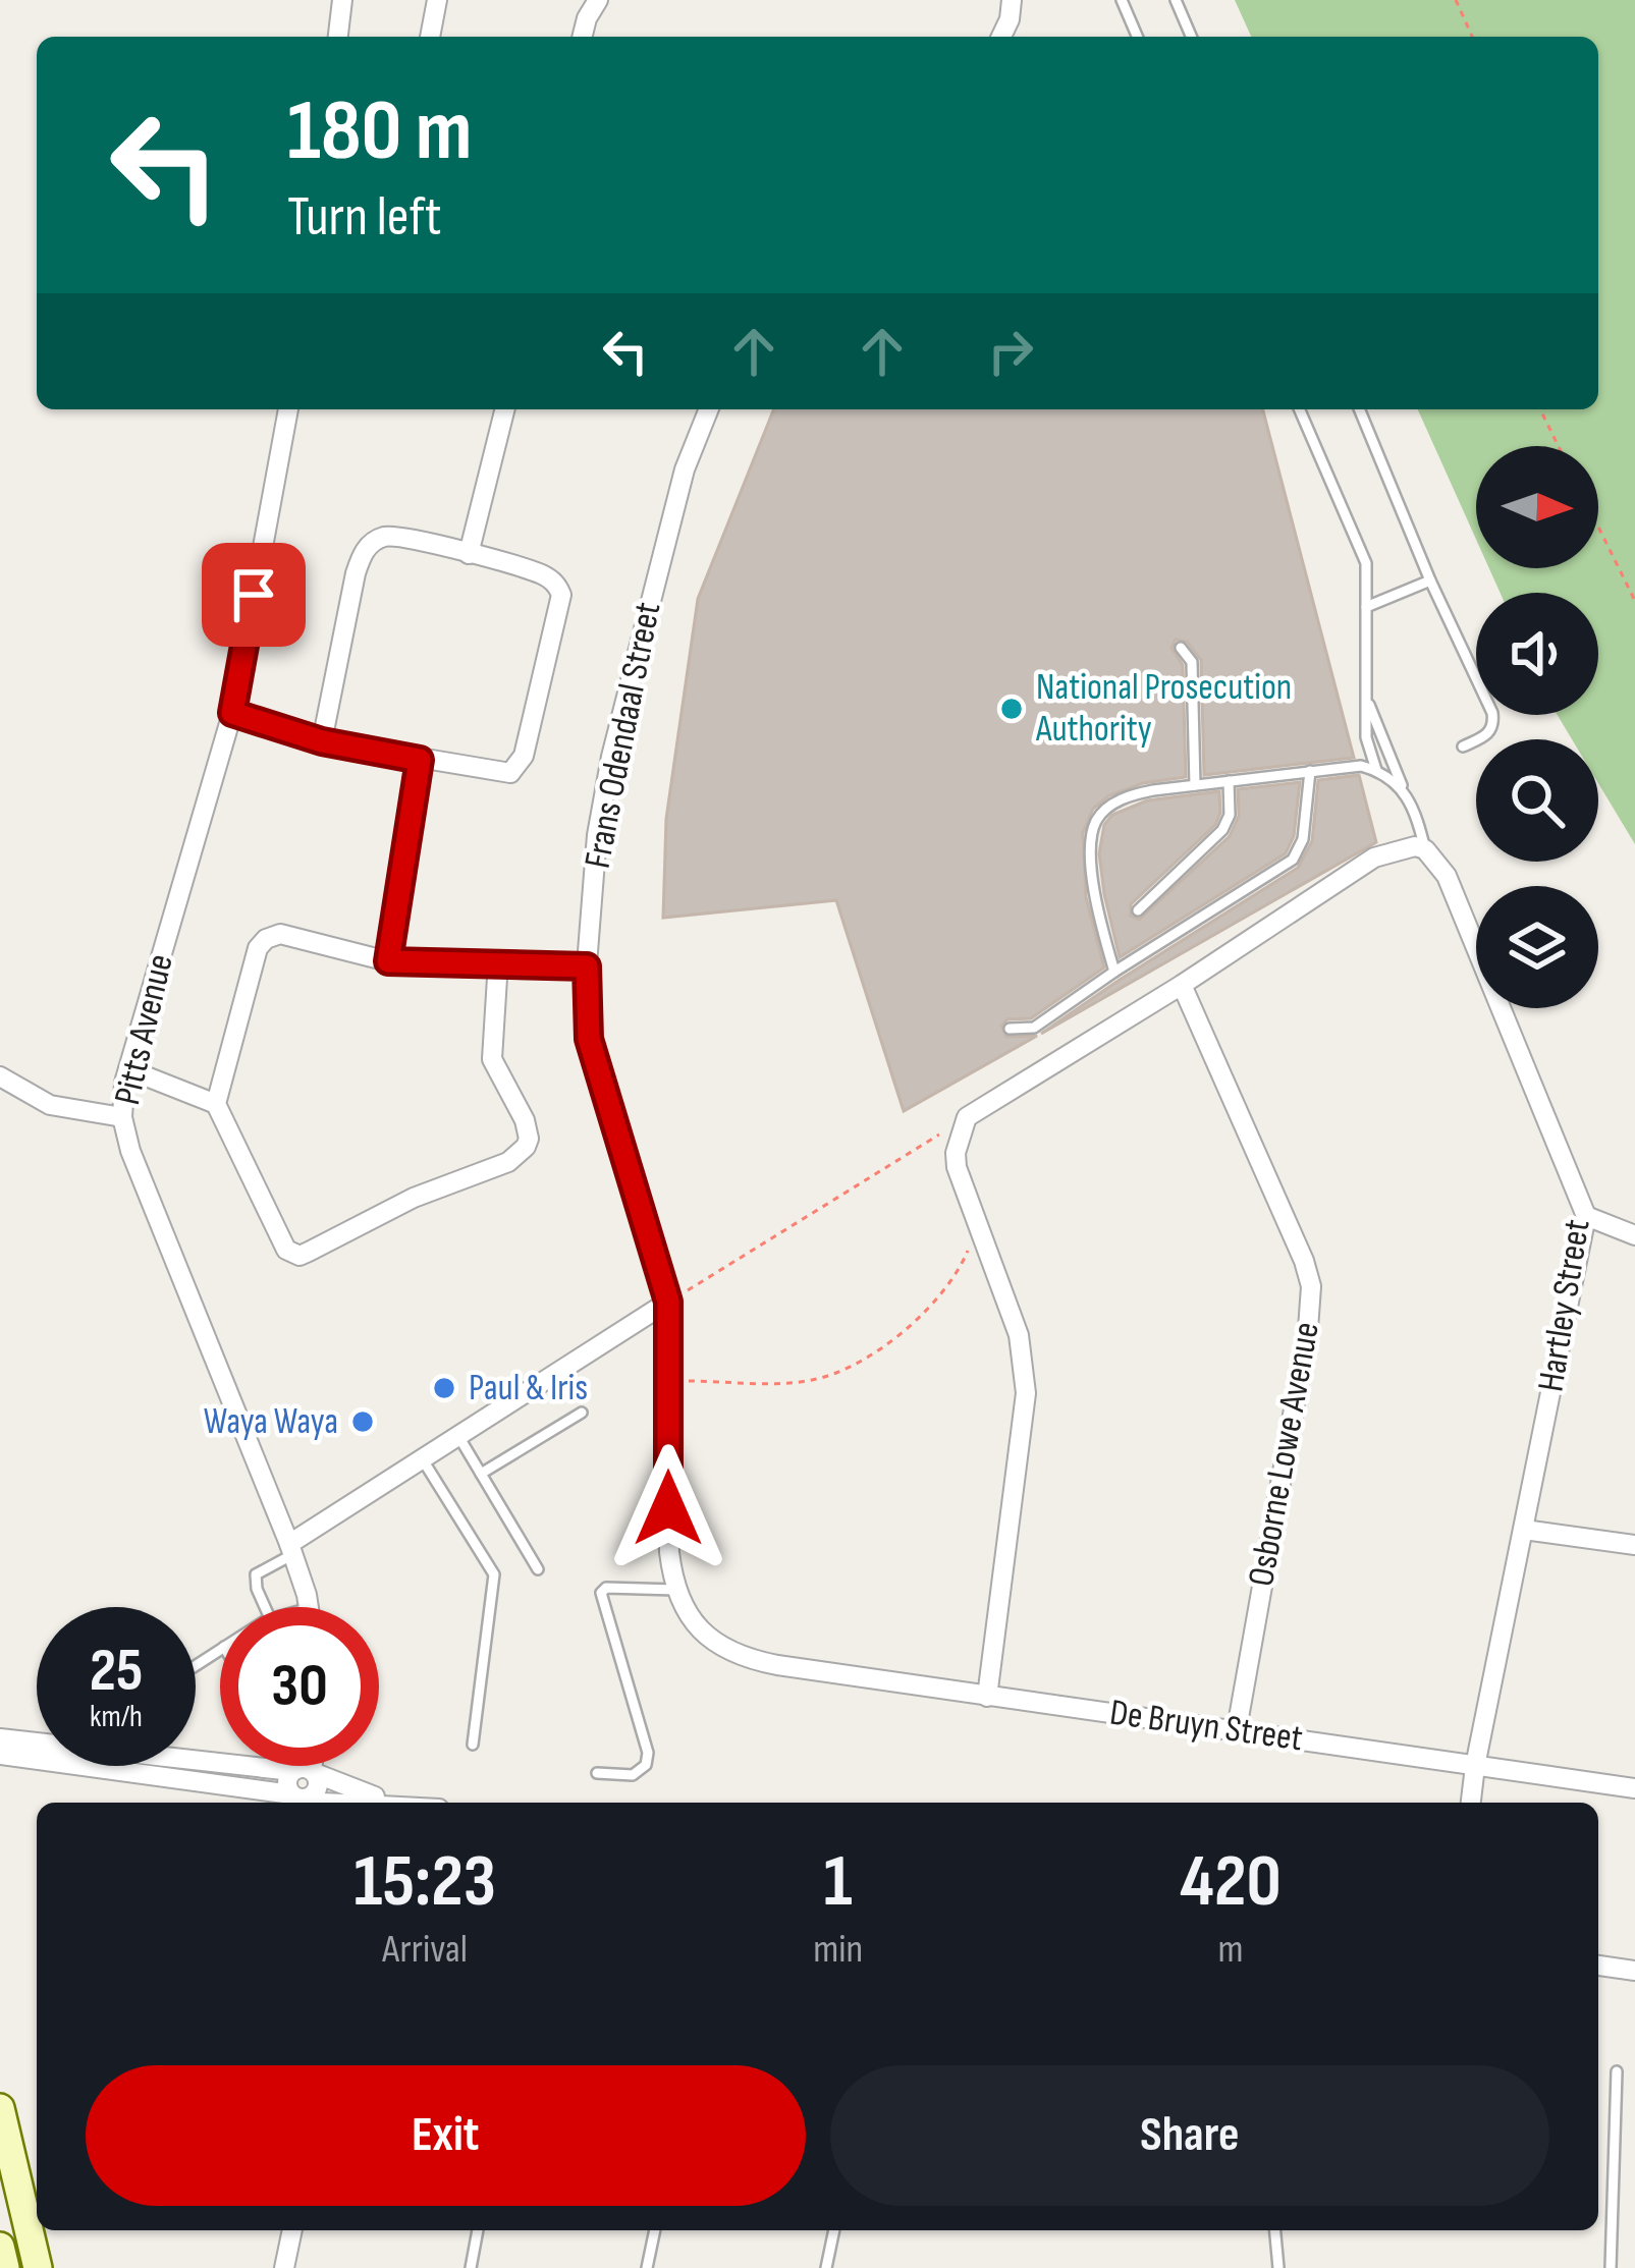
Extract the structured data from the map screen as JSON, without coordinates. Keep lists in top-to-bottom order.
{
  "streets": {
    "street": [
      "Frans Odendaal Street",
      "Pitts Avenue",
      "Hartley Street",
      "Osborne Lowe Avenue",
      "De Bruyn Street"
    ]
  },
  "crossings": [
    ["Frans Odendaal Street", "De Bruyn Street"],
    ["Hartley Street", "De Bruyn Street"],
    ["Osborne Lowe Avenue", "De Bruyn Street"]
  ],
  "places": ["National Prosecution Authority", "Paul & Iris", "Waya Waya"],
  "north": "right",
  "page": {
    "turn": ["180 m", "Turn left"],
    "speed": "25 km/h",
    "limit": "30",
    "eta": [
      "15:23",
      "Arrival",
      "1",
      "min",
      "420",
      "m"
    ],
    "buttons": ["Exit", "Share"]
  }
}
